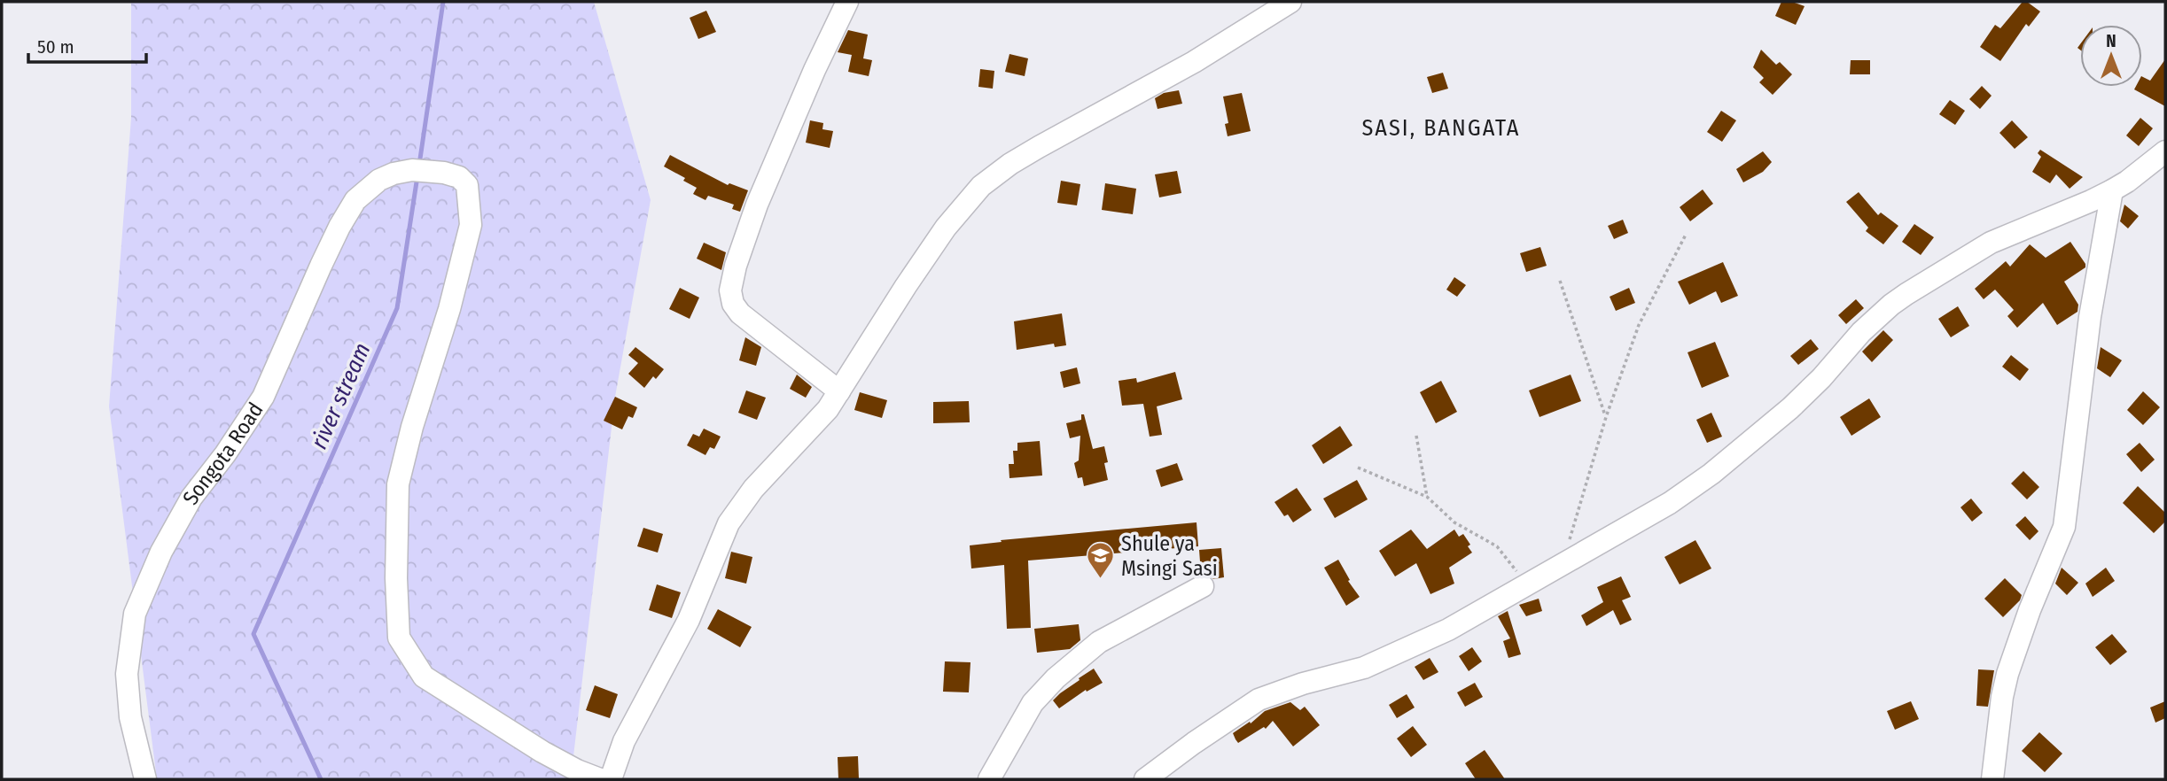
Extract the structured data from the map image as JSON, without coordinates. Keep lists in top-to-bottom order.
{
  "streets": {
    "street": ["Songota Road"]
  },
  "districts": ["SASI, BANGATA"],
  "water": ["river stream"],
  "places": {
    "school or university": ["Shule ya Msingi Sasi"]
  },
  "scale_bar": "50 m",
  "north": "top"
}
